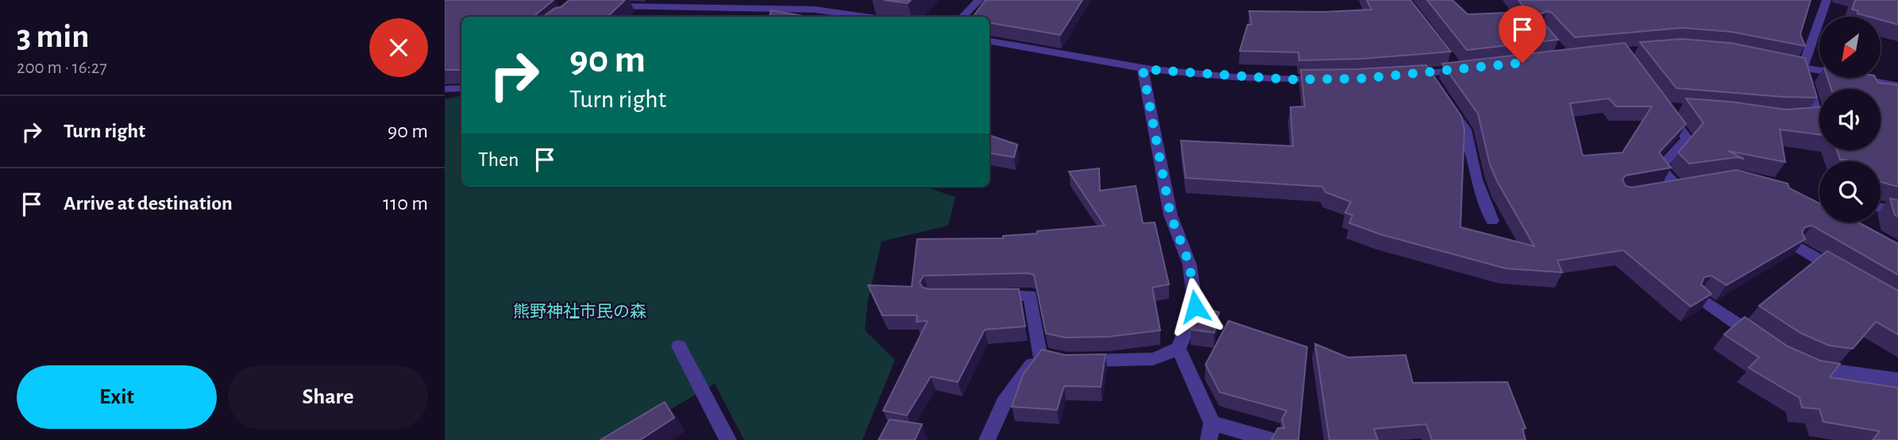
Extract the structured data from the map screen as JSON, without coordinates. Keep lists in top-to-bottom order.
{
  "parks": ["熊野神社市民の森"],
  "north": "bottom left",
  "page": {
    "heading": ["3 min", "200 m · 16:27"],
    "turn": ["90 m", "Turn right"],
    "list": [
      {
        "name": "Turn right",
        "value": "90 m"
      },
      {
        "name": "Arrive at destination",
        "value": "110 m"
      }
    ],
    "then": "Then",
    "buttons": ["Exit", "Share"]
  }
}
